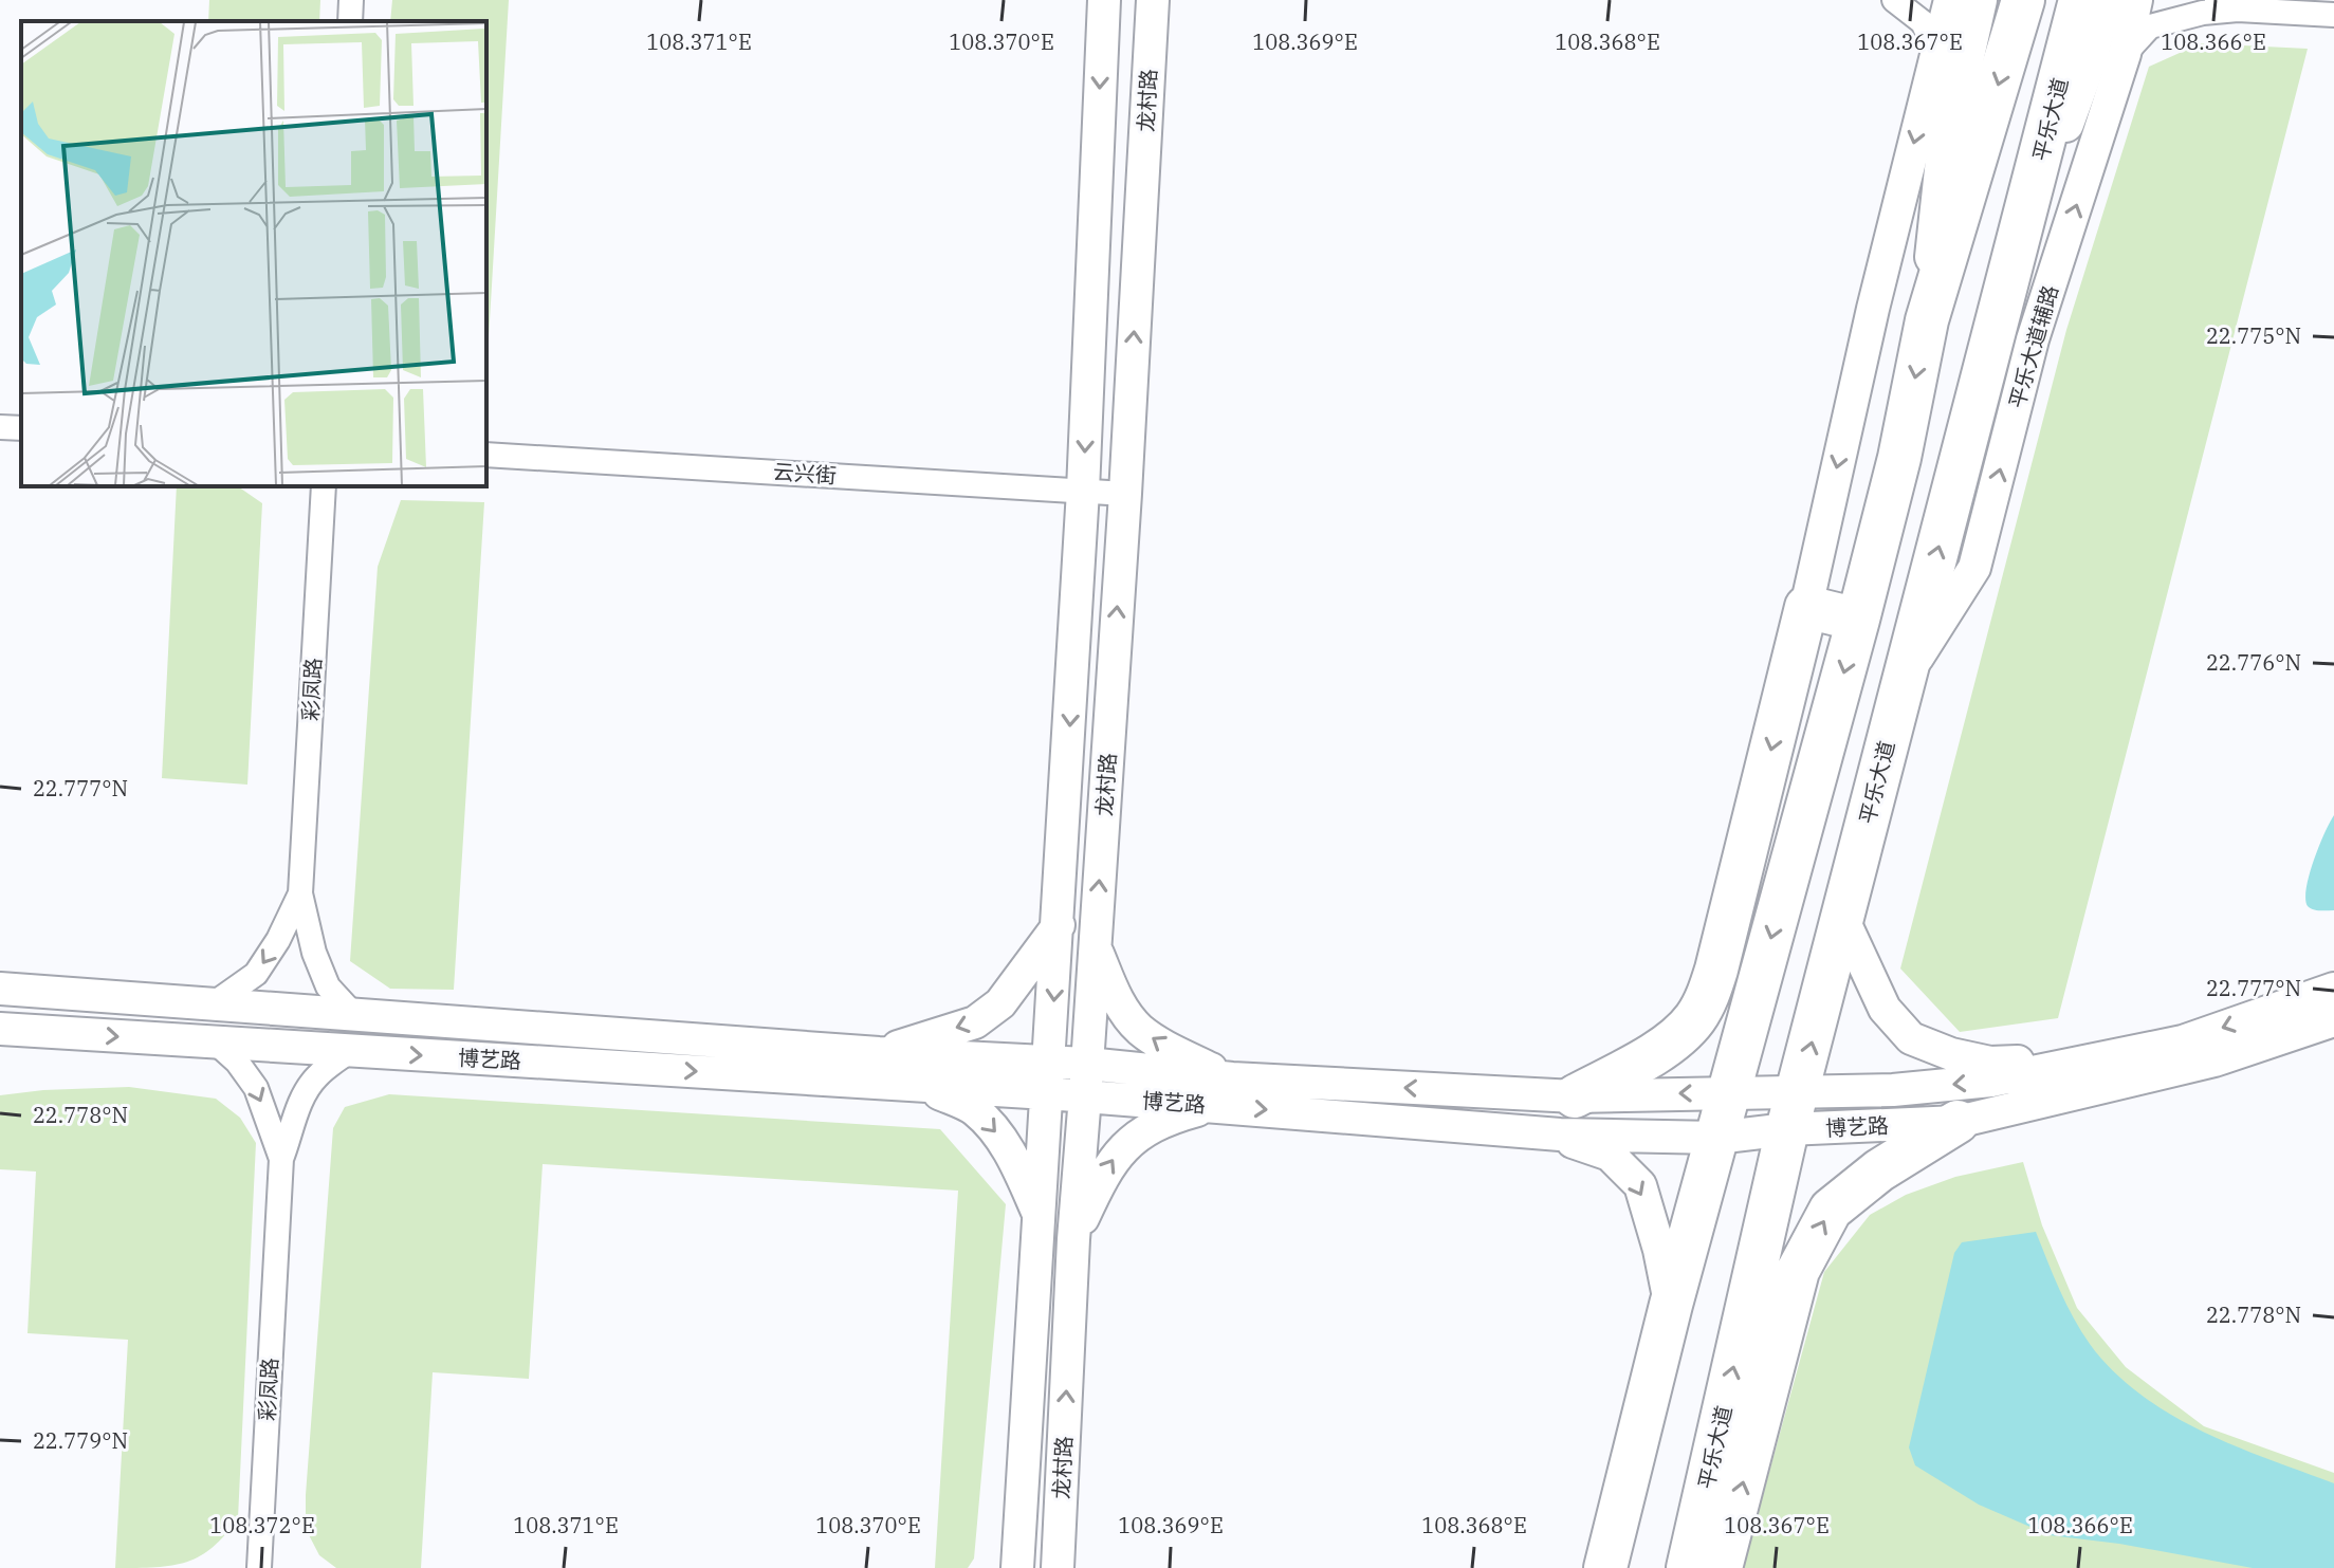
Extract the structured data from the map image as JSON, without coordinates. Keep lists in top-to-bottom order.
{
  "streets": {
    "highway": ["平乐大道"],
    "main road": ["龙村路", "平乐大道辅路", "博艺路"],
    "street": ["云兴街", "彩凤路"]
  },
  "crossings": [
    ["龙村路", "云兴街"],
    ["龙村路", "博艺路"],
    ["平乐大道", "平乐大道辅路"],
    ["平乐大道", "博艺路"],
    ["彩凤路", "博艺路"]
  ],
  "coordinates": [
    "108.371°E",
    "108.370°E",
    "108.369°E",
    "108.368°E",
    "108.367°E",
    "108.366°E",
    "22.775°N",
    "22.776°N",
    "22.777°N",
    "22.778°N",
    "22.779°N",
    "108.372°E"
  ]
}
